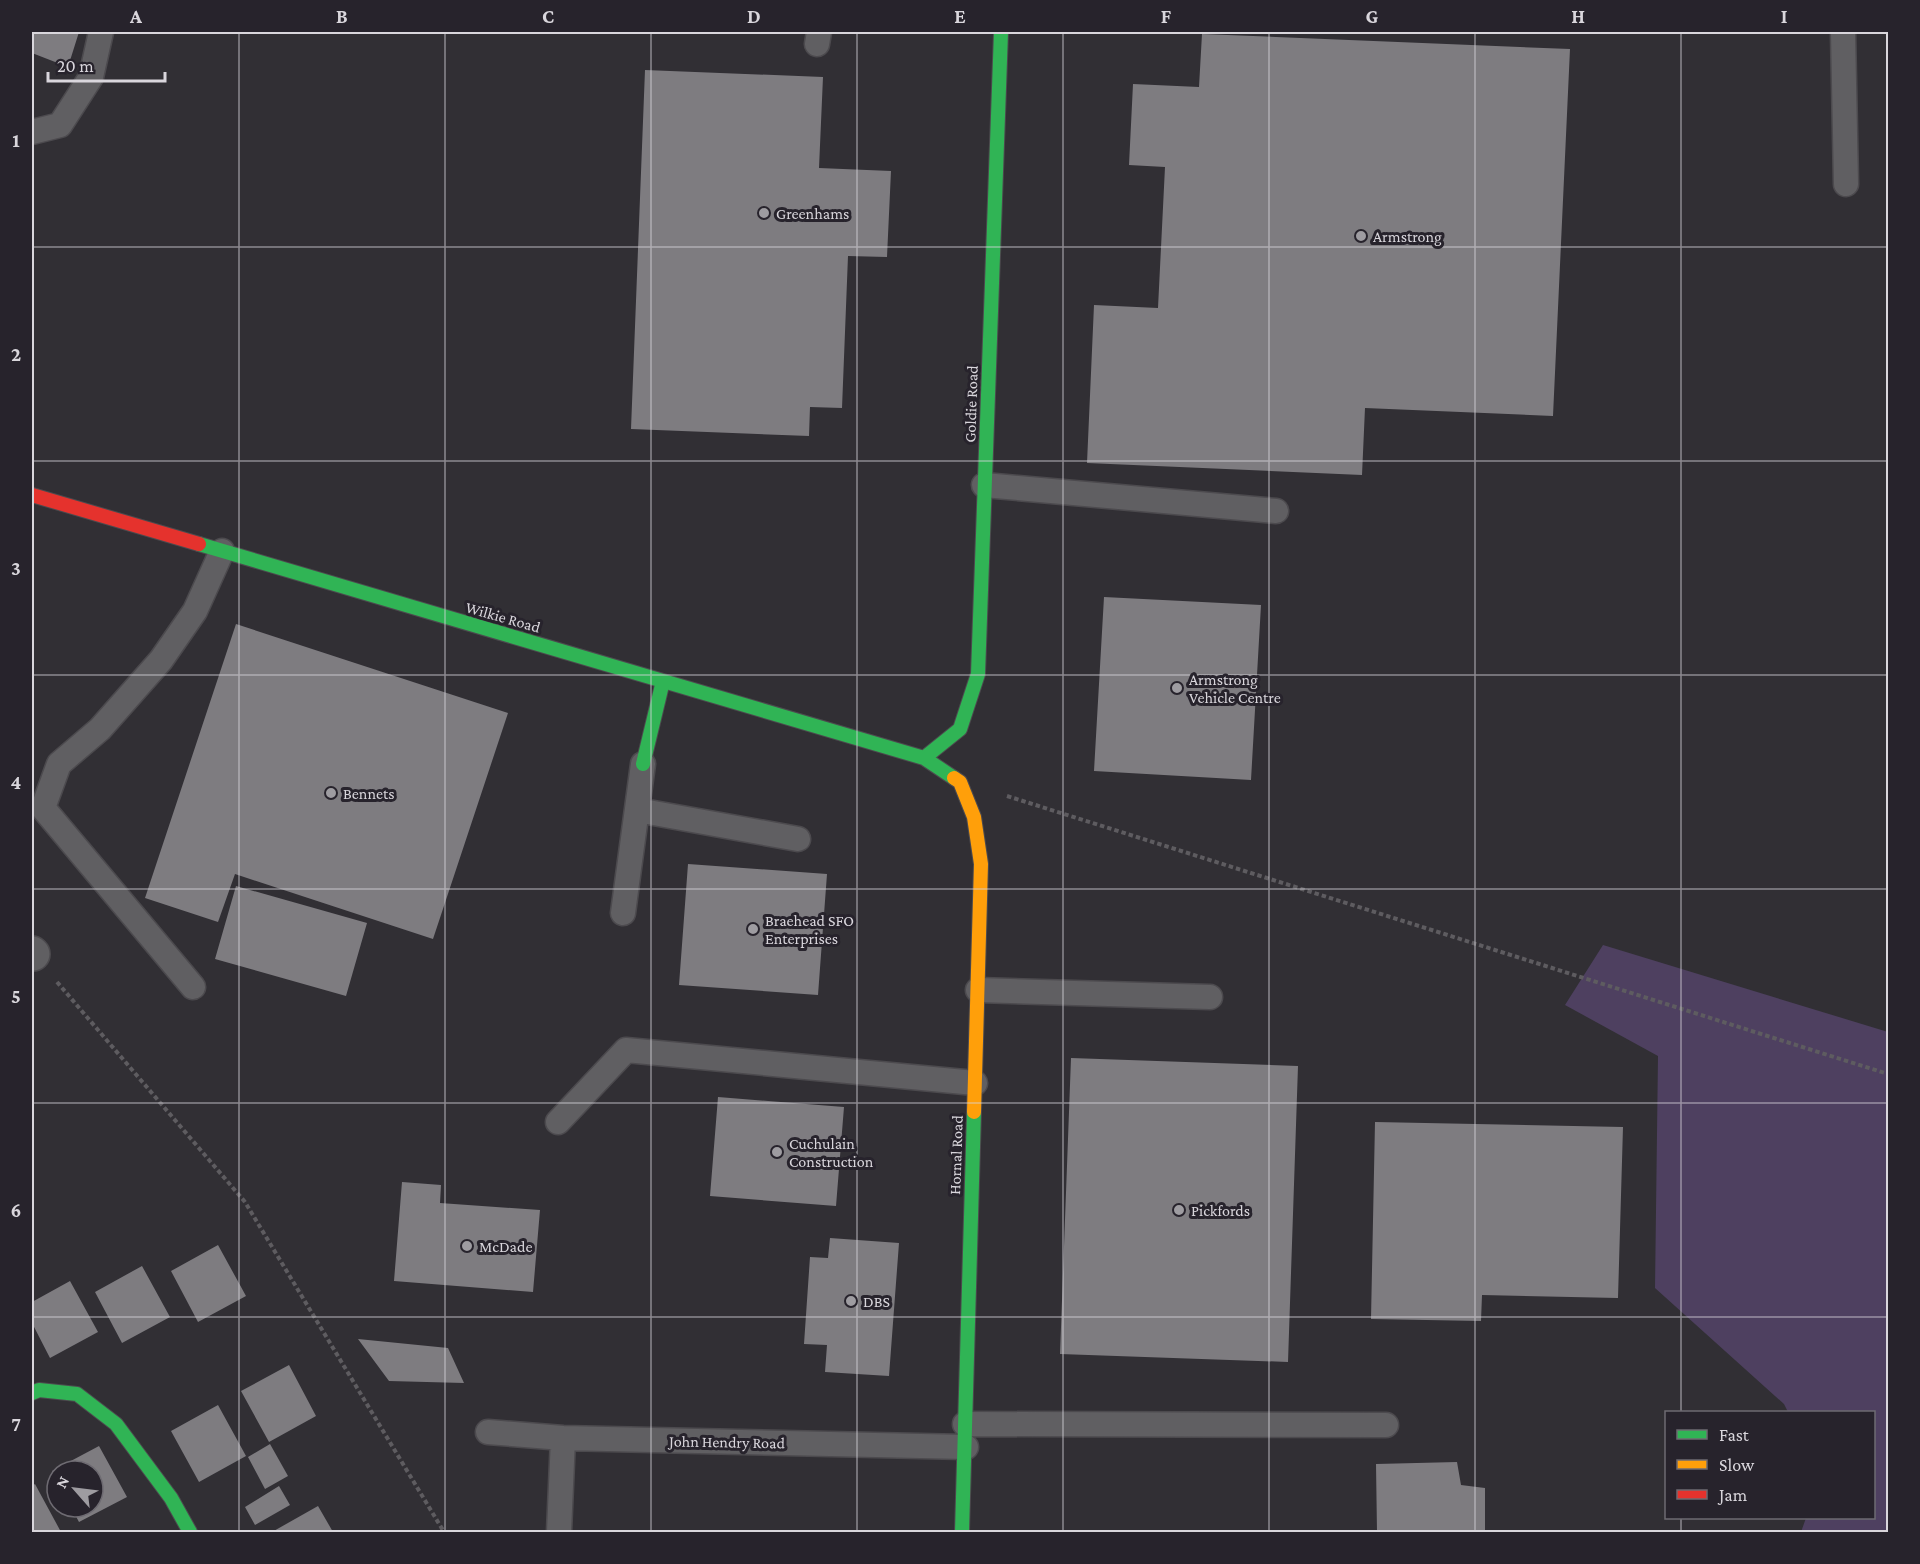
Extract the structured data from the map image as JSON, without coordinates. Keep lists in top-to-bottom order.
{
  "streets": {
    "street": ["Goldie Road", "Wilkie Road", "Hornal Road"],
    "lane": ["John Hendry Road"]
  },
  "crossings": [
    ["Goldie Road", "Wilkie Road"],
    ["Wilkie Road", "Hornal Road"],
    ["Hornal Road", "John Hendry Road"]
  ],
  "places": [
    "Greenhams",
    "Armstrong",
    "Armstrong Vehicle Centre",
    "Bennets",
    "Braehead SFO Enterprises",
    "Cuchulain Construction",
    "Pickfords",
    "McDade",
    "DBS"
  ],
  "legend": ["Fast", "Slow", "Jam"],
  "scale_bar": "20 m",
  "north": "top left",
  "grid": {
    "columns": [
      "A",
      "B",
      "C",
      "D",
      "E",
      "F",
      "G",
      "H",
      "I"
    ],
    "rows": [
      "1",
      "2",
      "3",
      "4",
      "5",
      "6",
      "7"
    ]
  }
}
